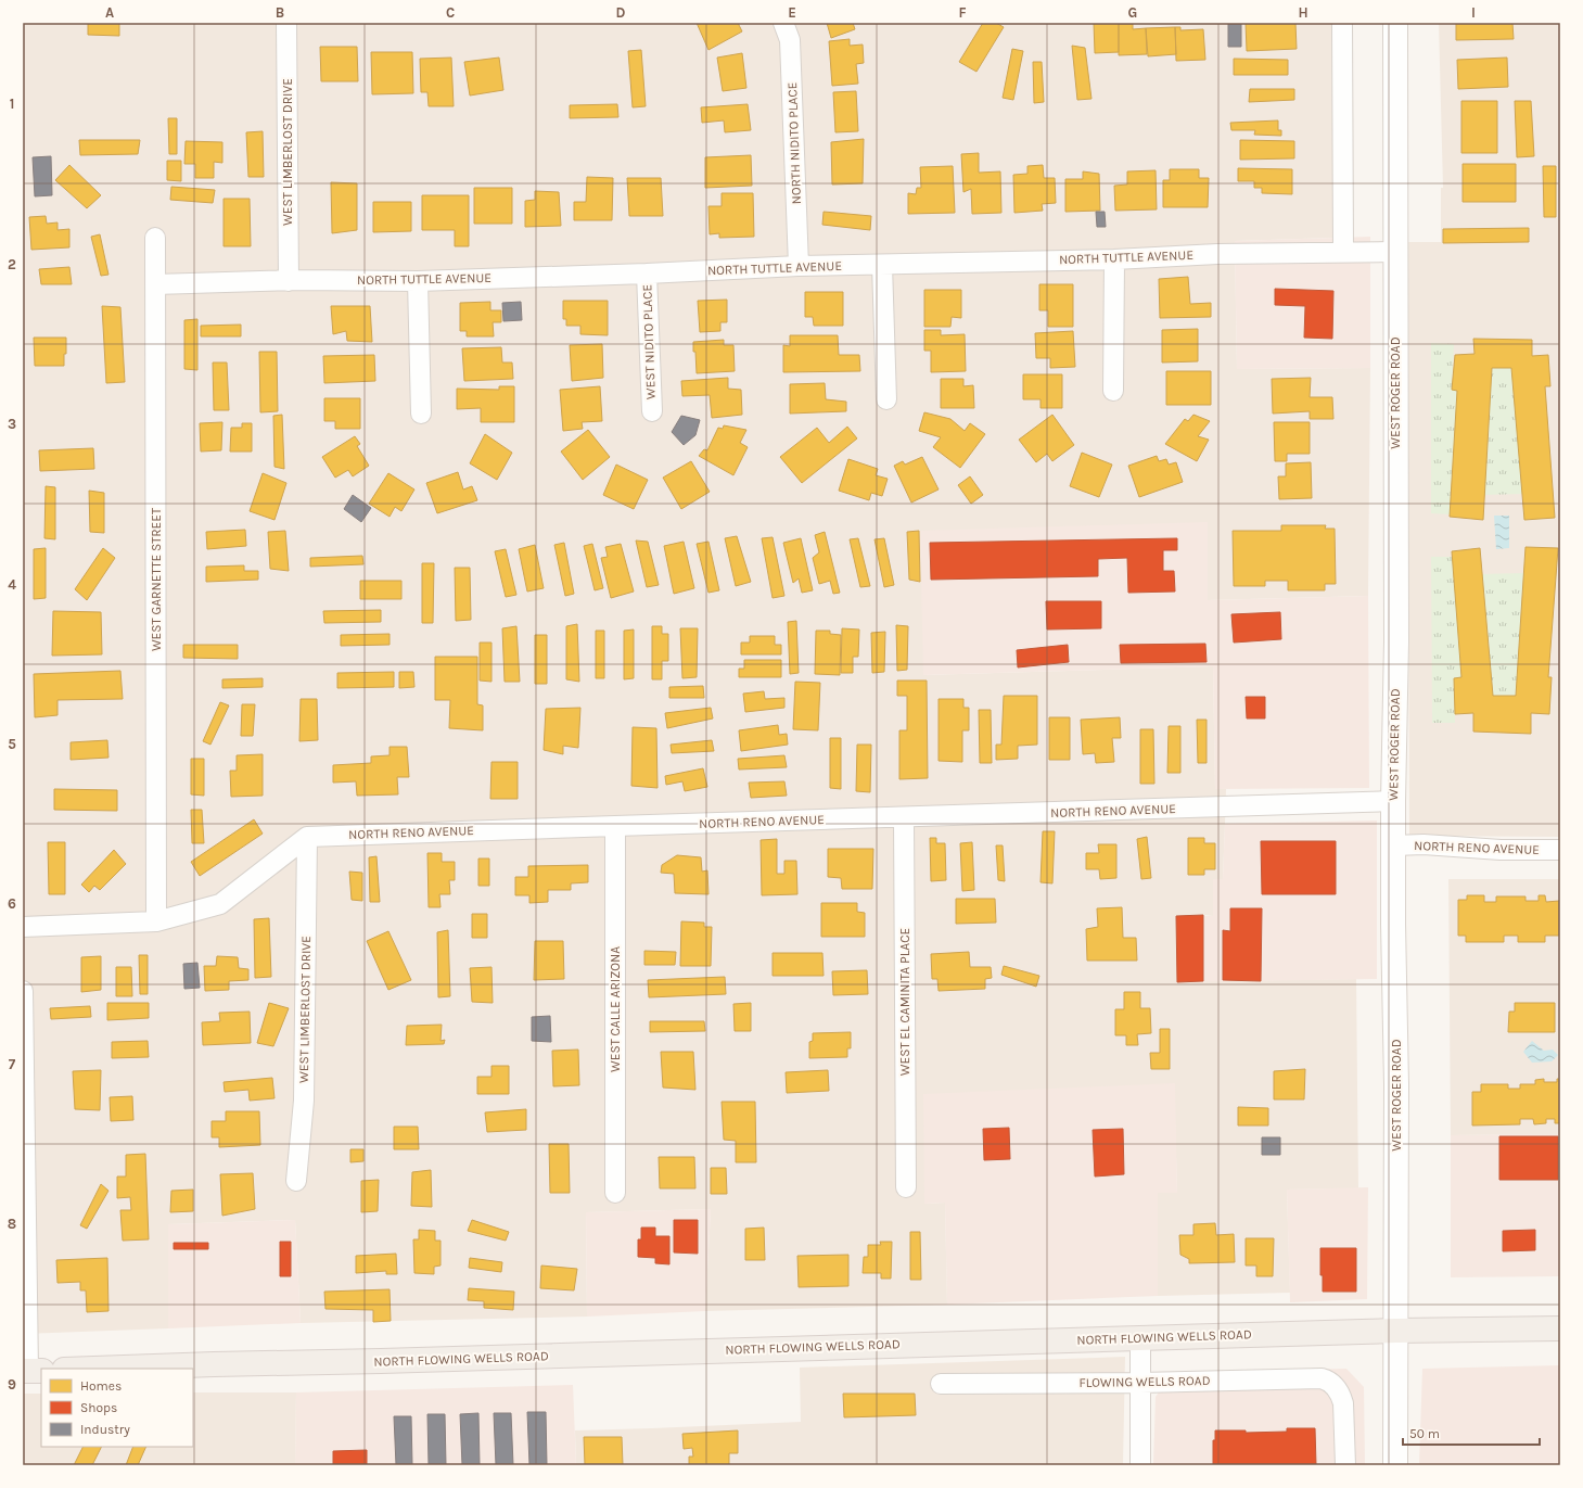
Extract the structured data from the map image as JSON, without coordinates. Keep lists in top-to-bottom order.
{
  "streets": {
    "main road": ["NORTH FLOWING WELLS ROAD"],
    "street": [
      "NORTH NIDITO PLACE",
      "WEST LIMBERLOST DRIVE",
      "NORTH TUTTLE AVENUE",
      "WEST NIDITO PLACE",
      "WEST ROGER ROAD",
      "WEST GARNETTE STREET",
      "NORTH RENO AVENUE",
      "WEST EL CAMINITA PLACE",
      "WEST CALLE ARIZONA",
      "FLOWING WELLS ROAD"
    ]
  },
  "crossings": [
    ["NORTH NIDITO PLACE", "NORTH TUTTLE AVENUE"],
    ["WEST LIMBERLOST DRIVE", "NORTH TUTTLE AVENUE"],
    ["WEST LIMBERLOST DRIVE", "NORTH RENO AVENUE"],
    ["NORTH TUTTLE AVENUE", "WEST NIDITO PLACE"],
    ["NORTH TUTTLE AVENUE", "WEST ROGER ROAD"],
    ["NORTH TUTTLE AVENUE", "WEST GARNETTE STREET"],
    ["WEST ROGER ROAD", "NORTH RENO AVENUE"],
    ["WEST ROGER ROAD", "NORTH FLOWING WELLS ROAD"],
    ["NORTH RENO AVENUE", "WEST EL CAMINITA PLACE"],
    ["NORTH RENO AVENUE", "WEST CALLE ARIZONA"]
  ],
  "legend": ["Homes", "Shops", "Industry"],
  "scale_bar": "50 m",
  "grid": {
    "columns": [
      "A",
      "B",
      "C",
      "D",
      "E",
      "F",
      "G",
      "H",
      "I"
    ],
    "rows": [
      "1",
      "2",
      "3",
      "4",
      "5",
      "6",
      "7",
      "8",
      "9"
    ]
  }
}
